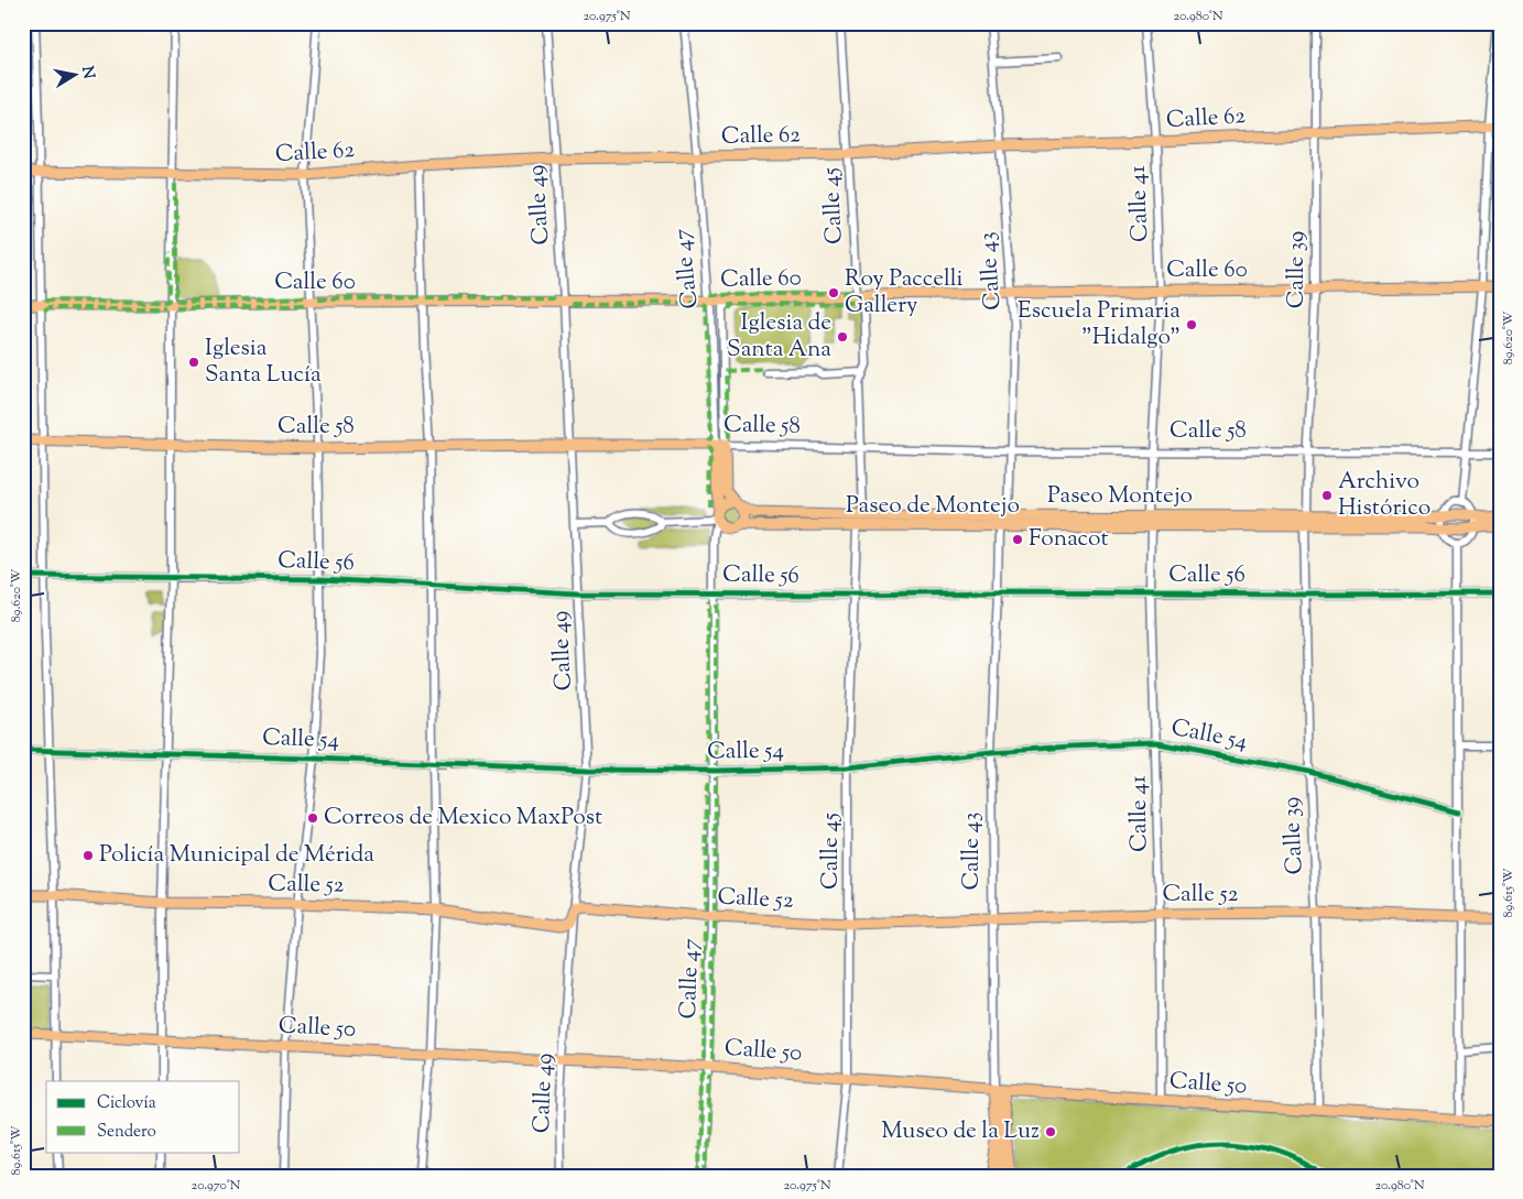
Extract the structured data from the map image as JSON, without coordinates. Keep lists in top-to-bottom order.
{
  "streets": {
    "main road": [
      "Calle 62",
      "Calle 47",
      "Calle 43",
      "Calle 60",
      "Calle 58",
      "Paseo Montejo",
      "Paseo de Montejo",
      "Calle 52",
      "Calle 50"
    ],
    "street": [
      "Calle 41",
      "Calle 49",
      "Calle 45",
      "Calle 39",
      "Calle 56",
      "Calle 54"
    ]
  },
  "crossings": [
    ["Calle 62", "Calle 41"],
    ["Calle 62", "Calle 49"],
    ["Calle 62", "Calle 45"],
    ["Calle 62", "Calle 47"],
    ["Calle 62", "Calle 39"],
    ["Calle 62", "Calle 43"],
    ["Calle 41", "Calle 60"],
    ["Calle 41", "Calle 58"],
    ["Calle 41", "Paseo Montejo"],
    ["Calle 41", "Paseo de Montejo"],
    ["Calle 41", "Calle 56"],
    ["Calle 41", "Calle 54"],
    ["Calle 41", "Calle 52"],
    ["Calle 41", "Calle 50"],
    ["Calle 49", "Calle 60"],
    ["Calle 49", "Calle 58"],
    ["Calle 49", "Calle 56"],
    ["Calle 49", "Calle 54"],
    ["Calle 49", "Calle 52"],
    ["Calle 49", "Calle 50"],
    ["Calle 45", "Calle 60"],
    ["Calle 45", "Calle 58"],
    ["Calle 45", "Paseo Montejo"],
    ["Calle 45", "Paseo de Montejo"],
    ["Calle 45", "Calle 56"],
    ["Calle 45", "Calle 54"],
    ["Calle 45", "Calle 52"],
    ["Calle 45", "Calle 50"],
    ["Calle 47", "Calle 60"],
    ["Calle 47", "Calle 58"],
    ["Calle 47", "Paseo Montejo"],
    ["Calle 47", "Paseo de Montejo"],
    ["Calle 47", "Calle 56"],
    ["Calle 47", "Calle 54"],
    ["Calle 47", "Calle 52"],
    ["Calle 47", "Calle 50"],
    ["Calle 39", "Calle 60"],
    ["Calle 39", "Calle 58"],
    ["Calle 39", "Paseo Montejo"],
    ["Calle 39", "Paseo de Montejo"],
    ["Calle 39", "Calle 56"],
    ["Calle 39", "Calle 54"],
    ["Calle 39", "Calle 52"],
    ["Calle 39", "Calle 50"],
    ["Calle 43", "Calle 60"],
    ["Calle 43", "Calle 58"],
    ["Calle 43", "Paseo Montejo"],
    ["Calle 43", "Paseo de Montejo"],
    ["Calle 43", "Calle 56"],
    ["Calle 43", "Calle 54"],
    ["Calle 43", "Calle 52"],
    ["Calle 43", "Calle 50"],
    ["Paseo Montejo", "Paseo de Montejo"]
  ],
  "places": [
    "Roy Paccelli Gallery",
    "Escuela Primaria \"Hidalgo\"",
    "Iglesia de Santa Ana",
    "Iglesia Santa Lucía",
    "Archivo Histórico",
    "Fonacot",
    "Correos de Mexico MaxPost",
    "Policía Municipal de Mérida",
    "Museo de la Luz"
  ],
  "legend": ["Ciclovía", "Sendero"],
  "north": "right",
  "coordinates": [
    "20.975°N",
    "20.980°N",
    "89.620°W",
    "89.615°W",
    "20.970°N"
  ]
}
